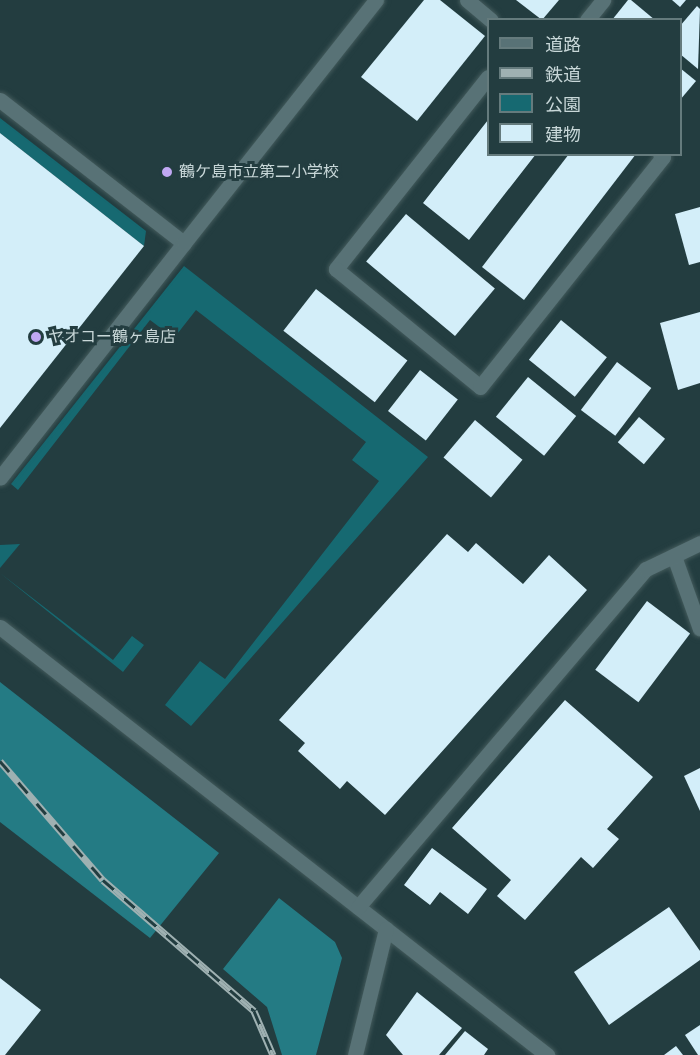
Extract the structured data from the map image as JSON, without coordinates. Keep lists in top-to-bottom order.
{
  "places": ["鶴ケ島市立第二小学校", "ヤオコー鶴ヶ島店"],
  "legend": [
    "道路",
    "鉄道",
    "公園",
    "建物"
  ]
}
